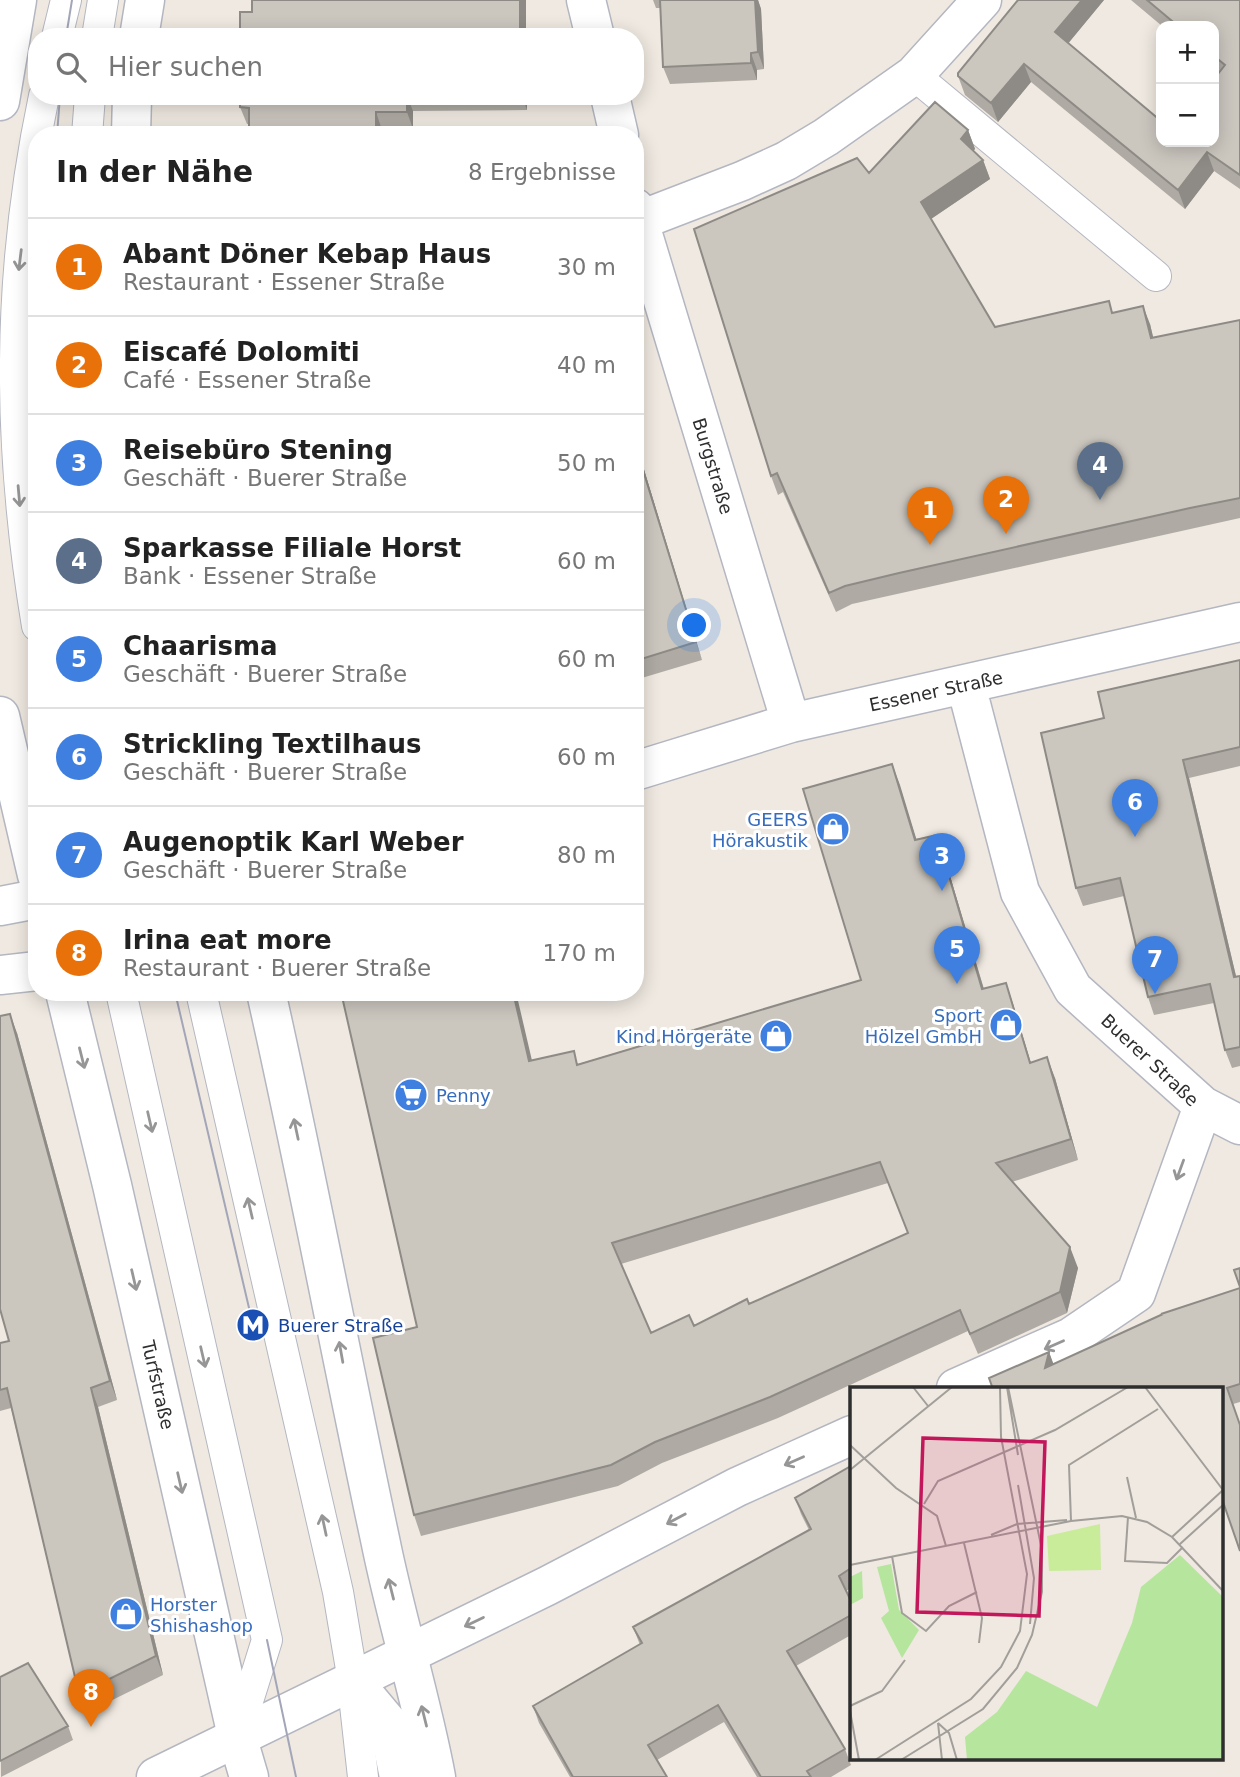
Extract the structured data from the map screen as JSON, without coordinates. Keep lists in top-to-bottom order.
{
  "streets": {
    "street": [
      "Burgstraße",
      "Essener Straße",
      "Buerer Straße",
      "Turfstraße"
    ]
  },
  "crossings": [
    ["Burgstraße", "Essener Straße"],
    ["Essener Straße", "Buerer Straße"]
  ],
  "one_way": ["Buerer Straße"],
  "places": {
    "shop": [
      "GEERS Hörakustik",
      "Sport Hölzel GmbH",
      "Kind Hörgeräte",
      "Horster Shishashop"
    ],
    "supermarket": ["Penny"],
    "metro station": ["Buerer Straße"]
  },
  "page": {
    "map_buttons": ["+", "−"],
    "search": "Hier suchen",
    "heading": ["In der Nähe", "8 Ergebnisse"],
    "list": [
      {
        "mark": "1",
        "name": "Abant Döner Kebap Haus",
        "note": "Restaurant · Essener Straße",
        "value": "30 m"
      },
      {
        "mark": "2",
        "name": "Eiscafé Dolomiti",
        "note": "Café · Essener Straße",
        "value": "40 m"
      },
      {
        "mark": "3",
        "name": "Reisebüro Stening",
        "note": "Geschäft · Buerer Straße",
        "value": "50 m"
      },
      {
        "mark": "4",
        "name": "Sparkasse Filiale Horst",
        "note": "Bank · Essener Straße",
        "value": "60 m"
      },
      {
        "mark": "5",
        "name": "Chaarisma",
        "note": "Geschäft · Buerer Straße",
        "value": "60 m"
      },
      {
        "mark": "6",
        "name": "Strickling Textilhaus",
        "note": "Geschäft · Buerer Straße",
        "value": "60 m"
      },
      {
        "mark": "7",
        "name": "Augenoptik Karl Weber",
        "note": "Geschäft · Buerer Straße",
        "value": "80 m"
      },
      {
        "mark": "8",
        "name": "Irina eat more",
        "note": "Restaurant · Buerer Straße",
        "value": "170 m"
      }
    ],
    "pins": [
      "4",
      "2",
      "1",
      "6",
      "3",
      "5",
      "7",
      "8"
    ]
  }
}
